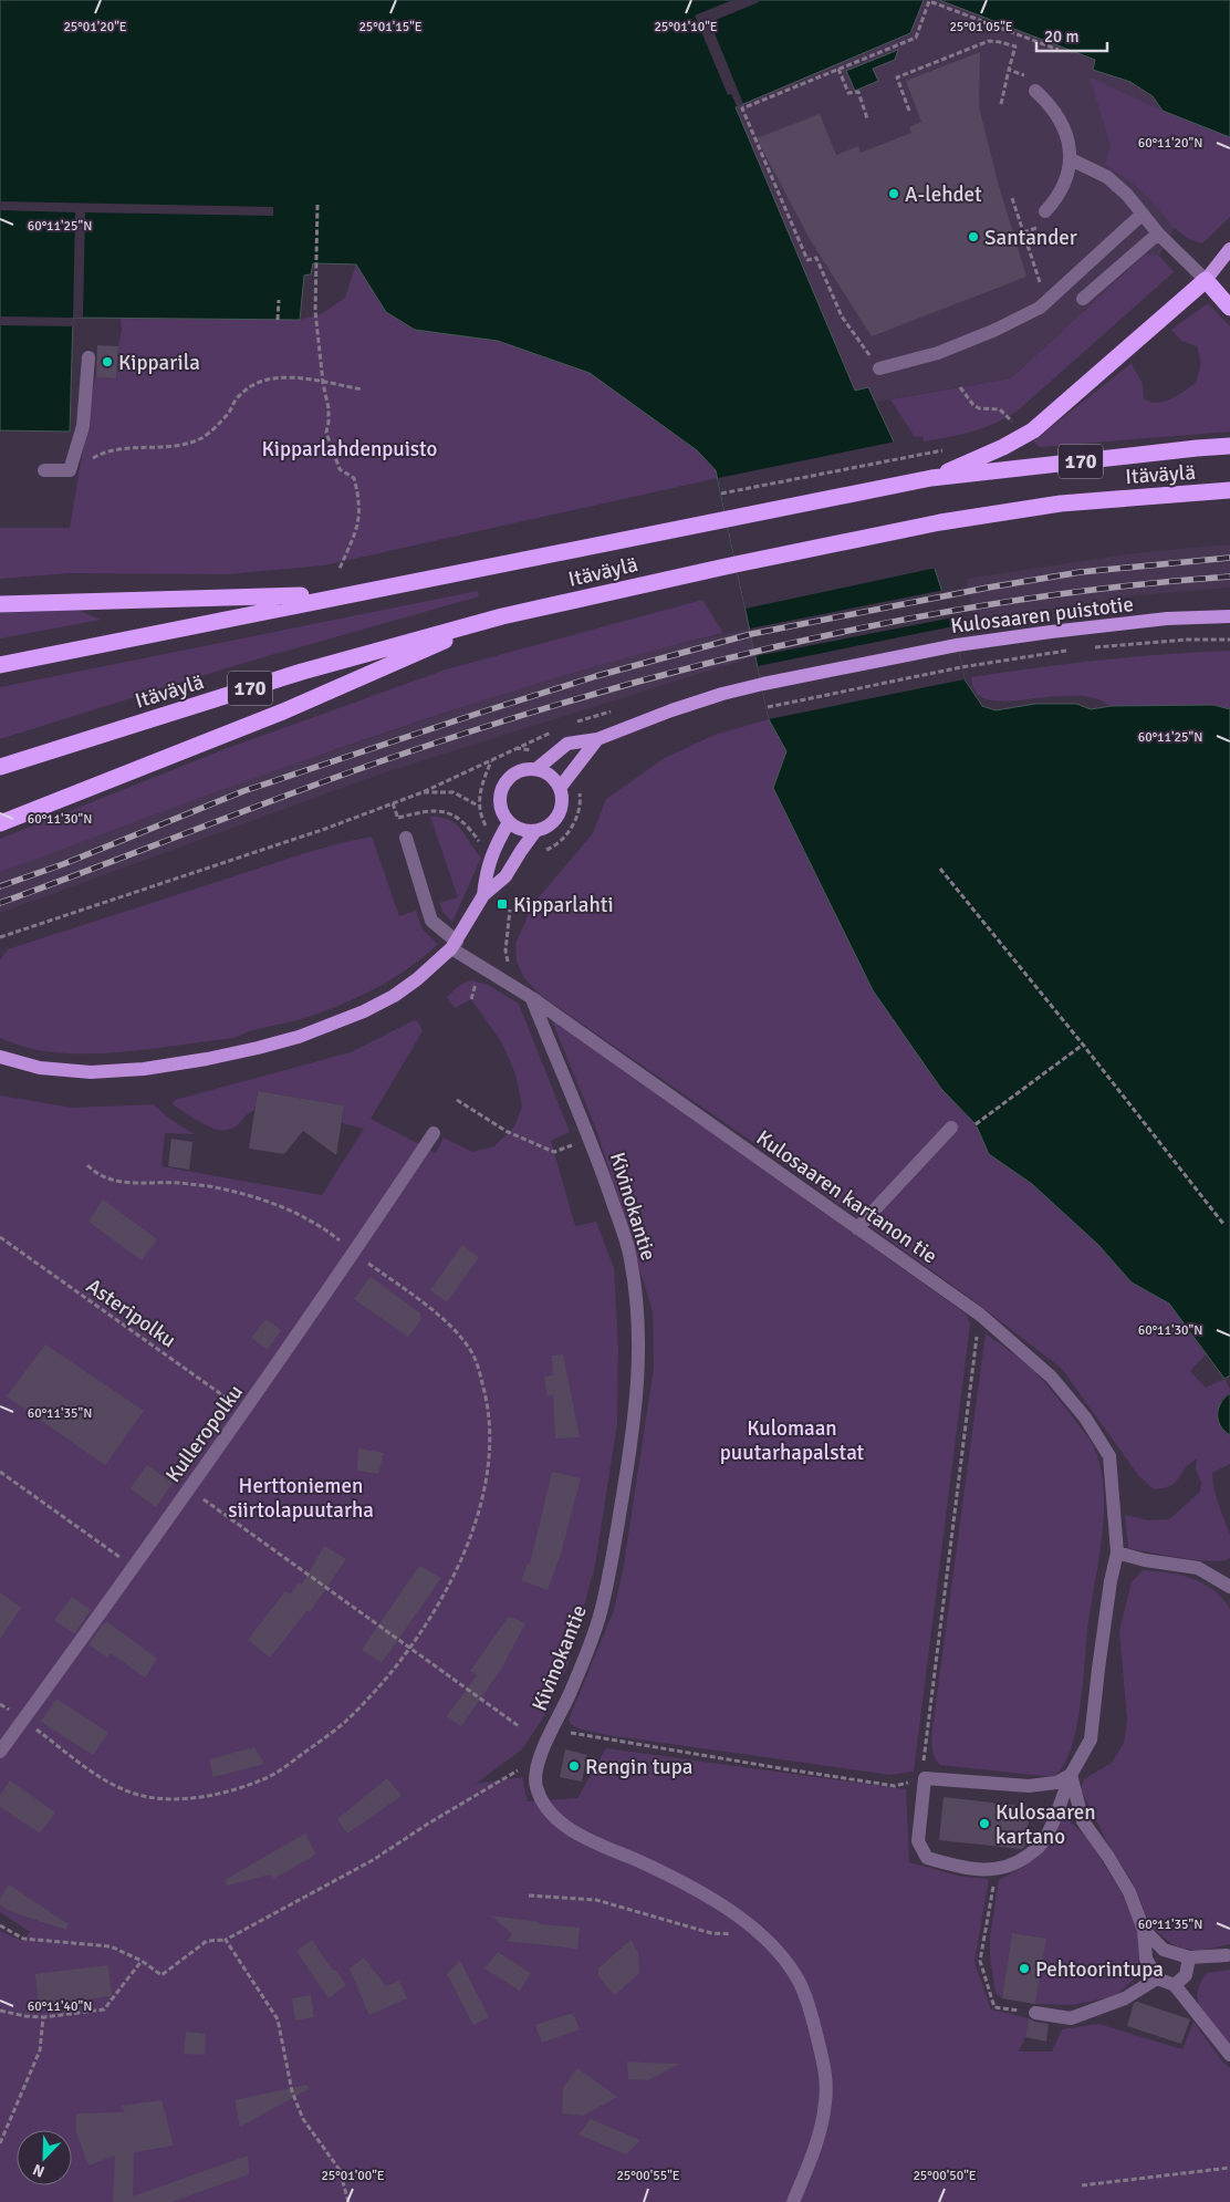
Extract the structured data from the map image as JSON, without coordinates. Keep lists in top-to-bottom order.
{
  "streets": {
    "highway": ["170", "Itäväylä"],
    "main road": ["Kulosaaren puistotie"],
    "street": ["Kulosaaren kartanon tie", "Kivinokantie", "Kulleropolku"],
    "path": ["Asteripolku"]
  },
  "crossings": [
    ["Kulosaaren kartanon tie", "Kivinokantie"],
    ["Asteripolku", "Kulleropolku"]
  ],
  "parks": ["Kipparlahdenpuisto", "Kulomaan puutarhapalstat", "Herttoniemen siirtolapuutarha"],
  "places": {
    "other": [
      "A-lehdet",
      "Santander",
      "Kipparila",
      "Rengin tupa",
      "Kulosaaren kartano",
      "Pehtoorintupa"
    ],
    "transit": ["Kipparlahti"]
  },
  "scale_bar": "20 m",
  "north": "bottom left",
  "coordinates": [
    "25°01'10\"E",
    "25°01'05\"E",
    "25°01'20\"E",
    "25°01'15\"E",
    "60°11'20\"N",
    "60°11'25\"N",
    "60°11'30\"N",
    "60°11'35\"N",
    "60°11'40\"N",
    "25°01'00\"E",
    "25°00'55\"E",
    "25°00'50\"E"
  ]
}
